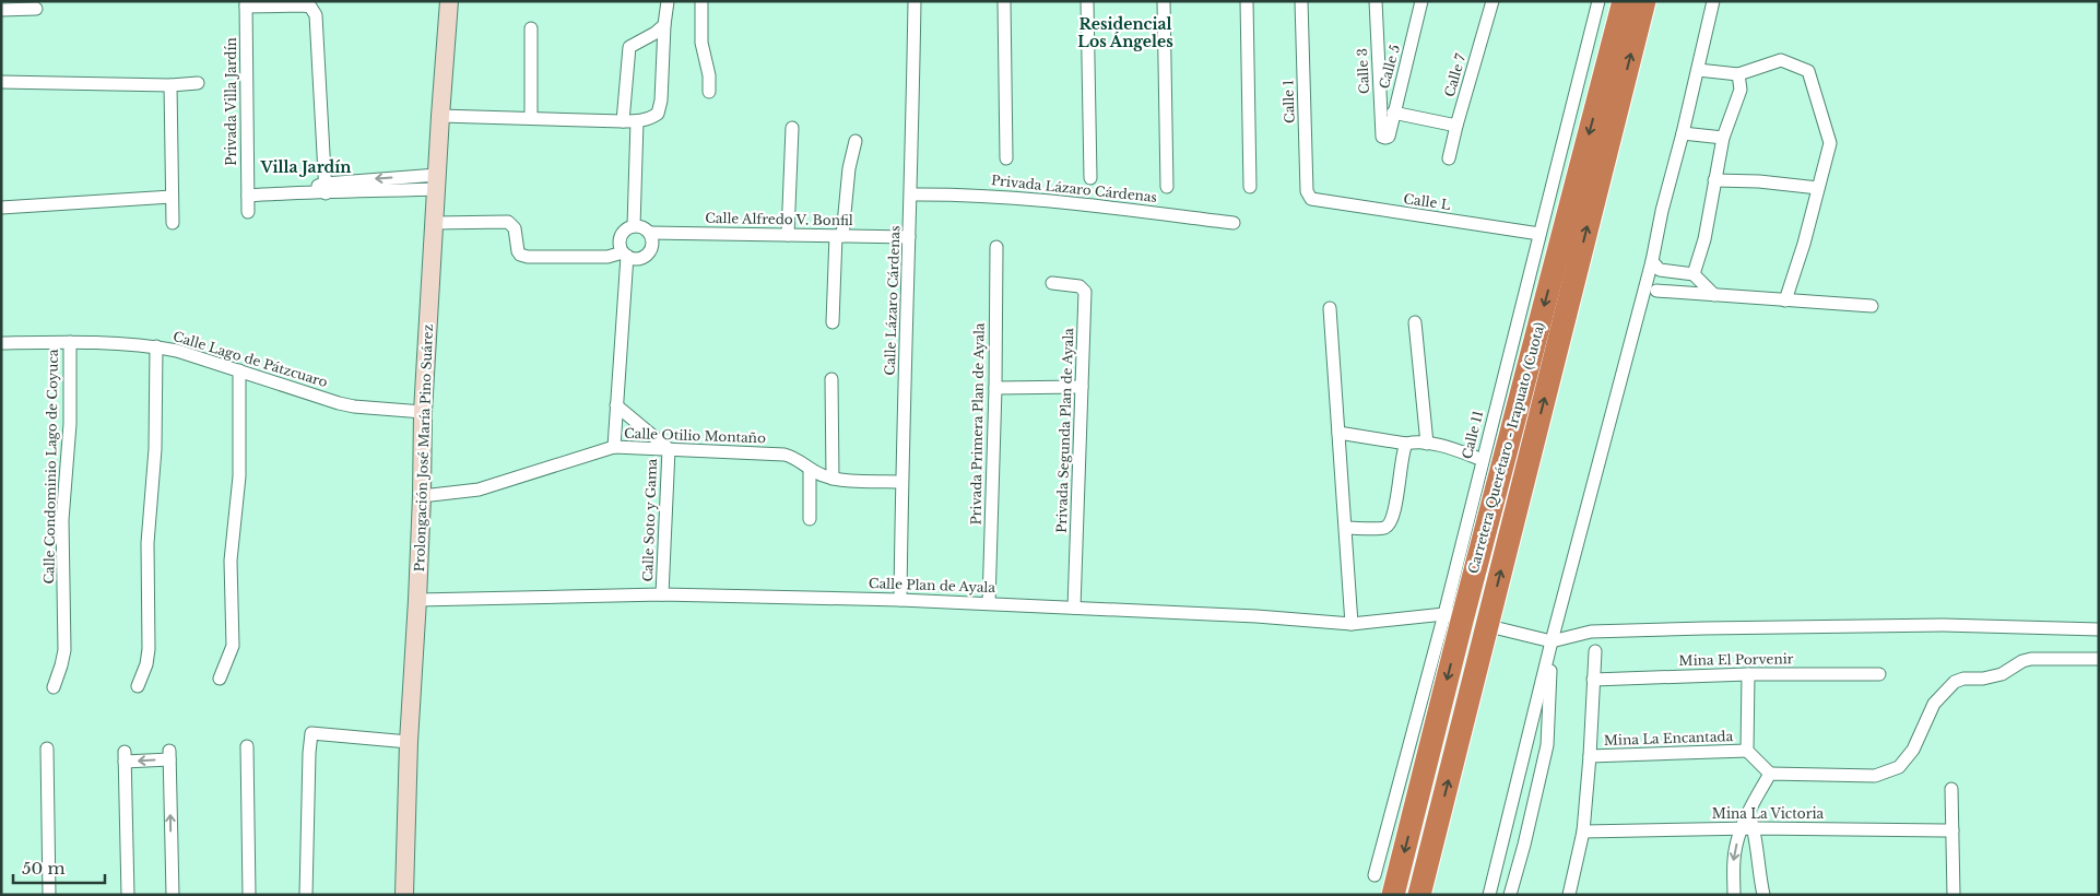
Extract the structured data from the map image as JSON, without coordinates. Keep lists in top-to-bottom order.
{
  "streets": {
    "highway": ["Carretera Querétaro - Irapuato (Cuota)"],
    "main road": ["Prolongación José María Pino Suárez"],
    "street": [
      "Calle 5",
      "Calle 3",
      "Calle 7",
      "Privada Villa Jardín",
      "Calle 1",
      "Privada Lázaro Cárdenas",
      "Calle L",
      "Calle Alfredo V. Bonfil",
      "Calle Lázaro Cárdenas",
      "Calle Lago de Pátzcuaro",
      "Privada Primera Plan de Ayala",
      "Privada Segunda Plan de Ayala",
      "Calle 11",
      "Calle Otilio Montaño",
      "Calle Condominio Lago de Coyuca",
      "Calle Soto y Gama",
      "Calle Plan de Ayala",
      "Mina El Porvenir",
      "Mina La Encantada",
      "Mina La Victoria"
    ]
  },
  "crossings": [
    ["Calle 5", "Calle 3"],
    ["Calle 1", "Calle L"],
    ["Privada Lázaro Cárdenas", "Calle Lázaro Cárdenas"],
    ["Calle L", "Calle 11"],
    ["Calle Alfredo V. Bonfil", "Calle Lázaro Cárdenas"],
    ["Calle Lázaro Cárdenas", "Calle Otilio Montaño"],
    ["Calle Lázaro Cárdenas", "Calle Plan de Ayala"],
    ["Calle Lago de Pátzcuaro", "Prolongación José María Pino Suárez"],
    ["Calle Lago de Pátzcuaro", "Calle Condominio Lago de Coyuca"],
    ["Privada Primera Plan de Ayala", "Calle Plan de Ayala"],
    ["Privada Segunda Plan de Ayala", "Calle Plan de Ayala"],
    ["Calle 11", "Calle Plan de Ayala"],
    ["Calle Otilio Montaño", "Prolongación José María Pino Suárez"],
    ["Calle Otilio Montaño", "Calle Soto y Gama"],
    ["Prolongación José María Pino Suárez", "Calle Plan de Ayala"],
    ["Calle Soto y Gama", "Calle Plan de Ayala"]
  ],
  "districts": ["Residencial Los Ángeles", "Villa Jardín"],
  "scale_bar": "50 m"
}
